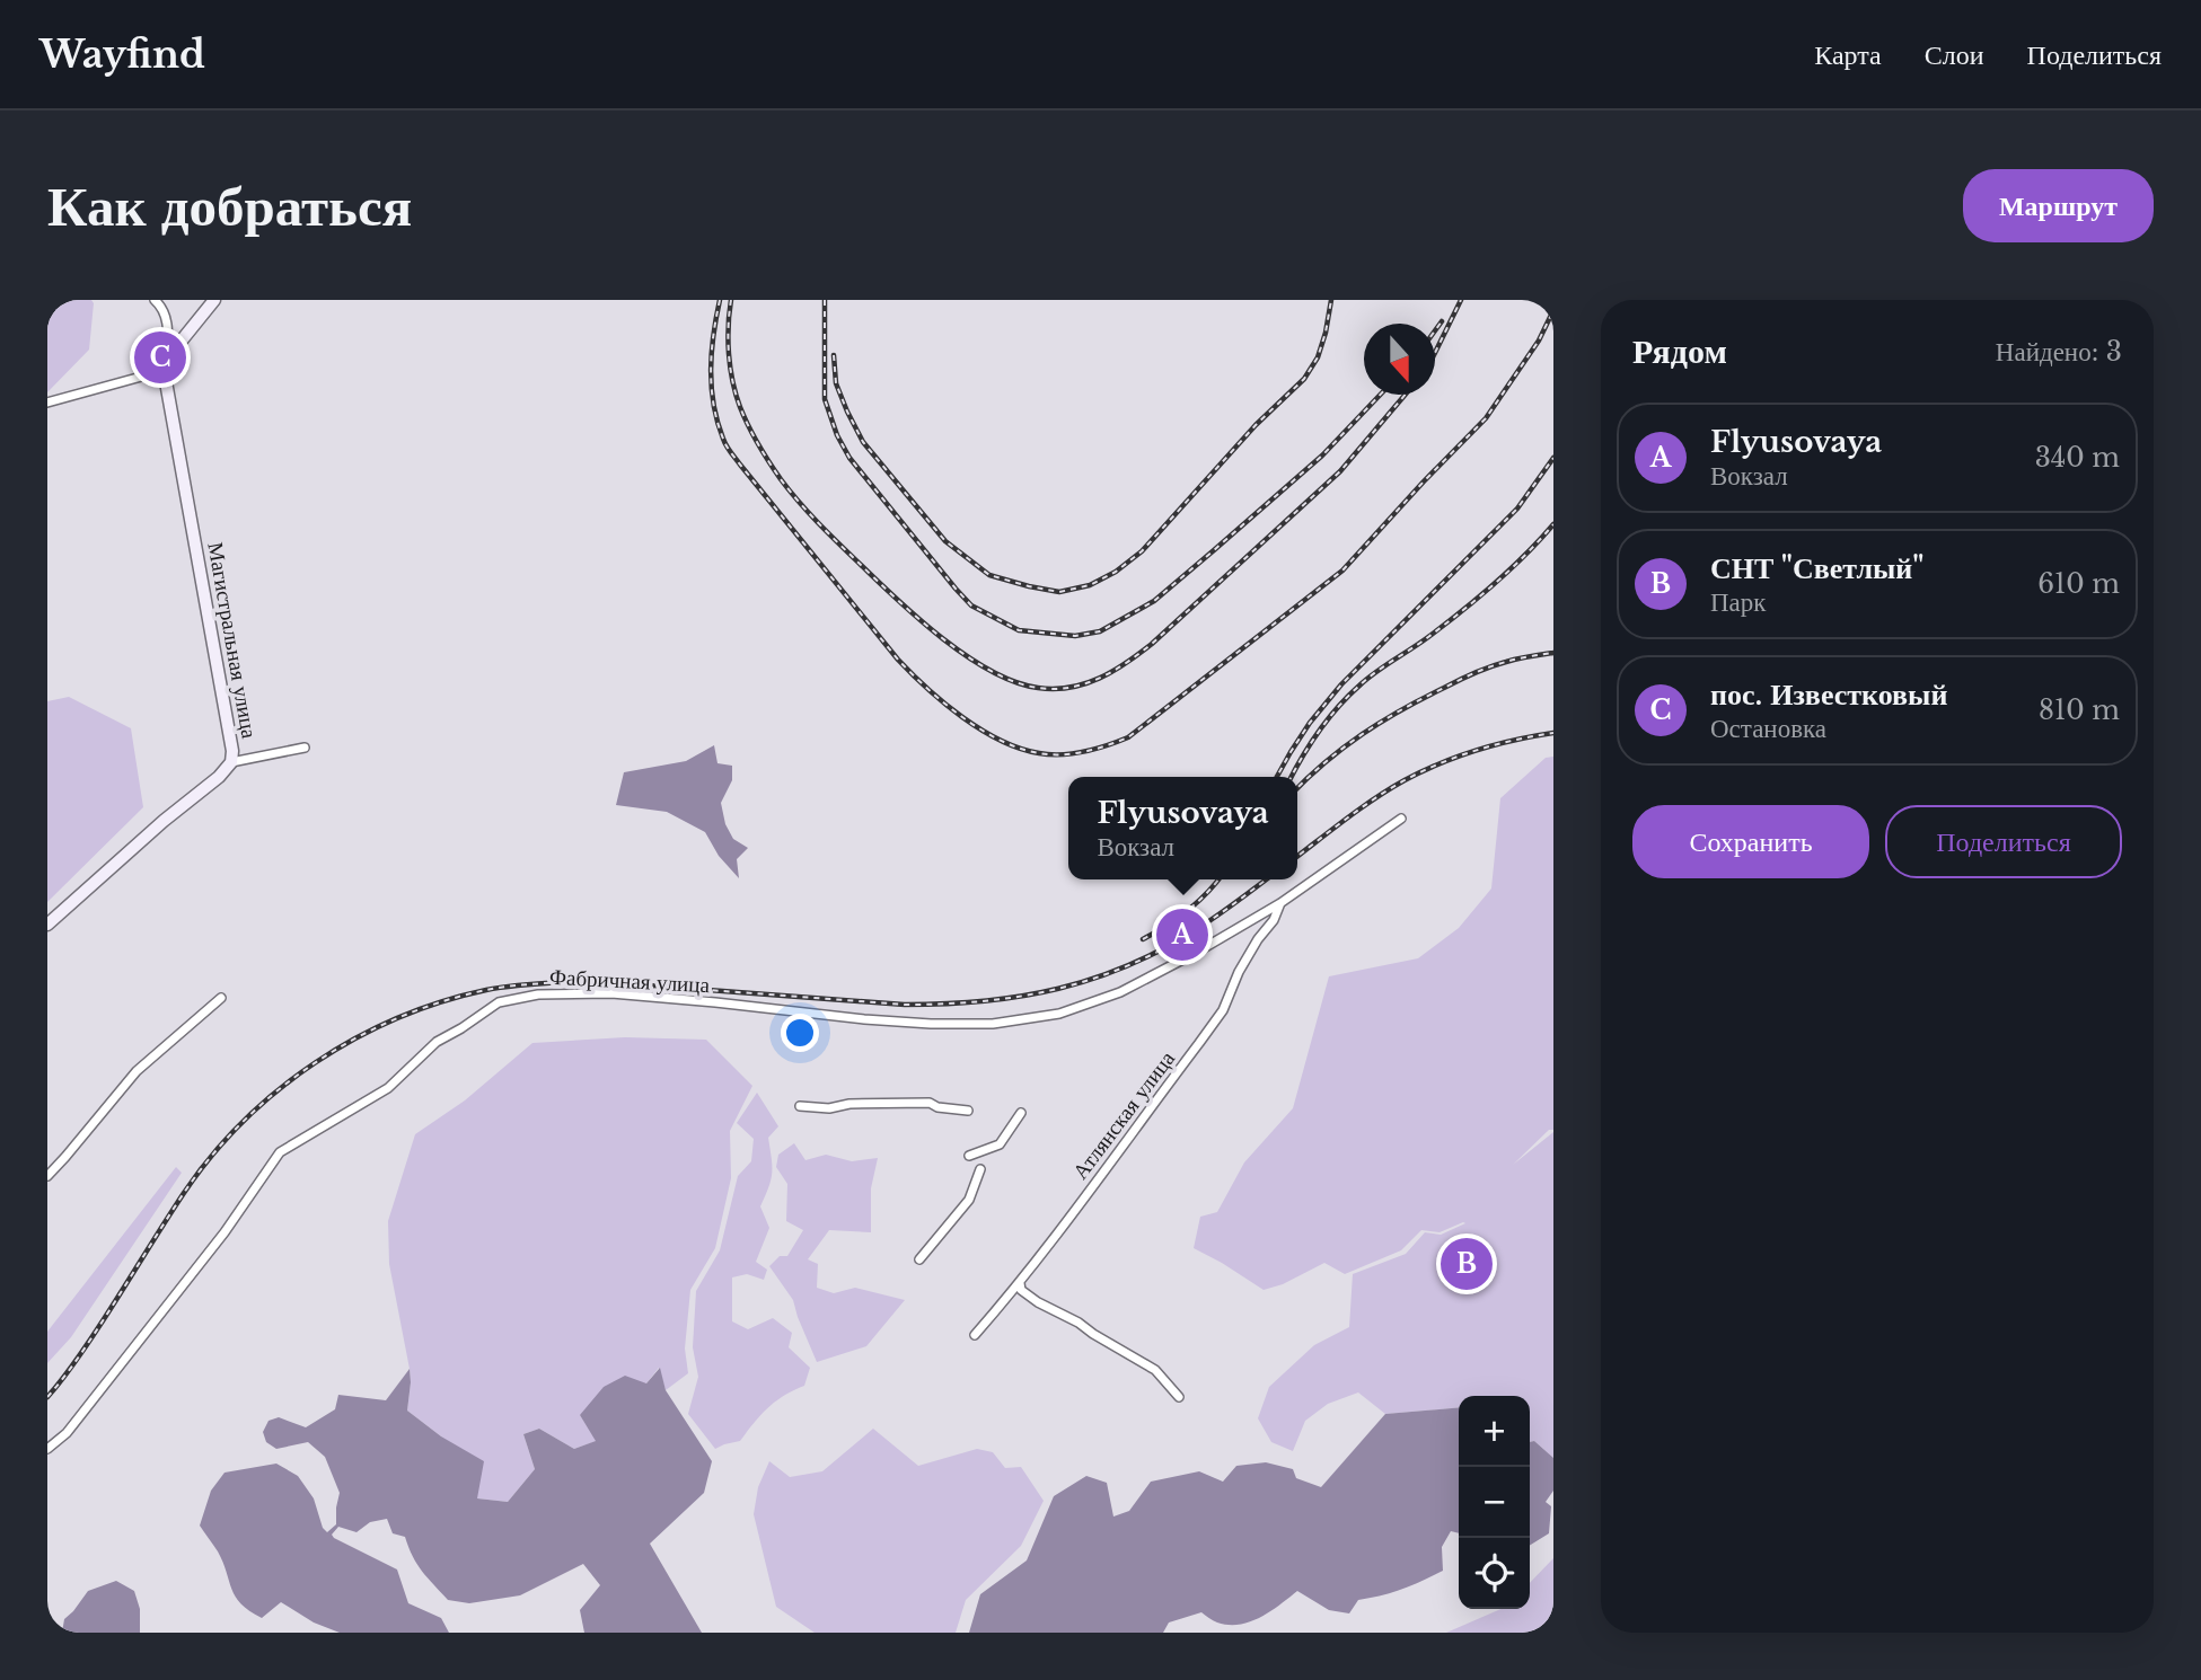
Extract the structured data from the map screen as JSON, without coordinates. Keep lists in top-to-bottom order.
{
  "streets": {
    "street": ["Магистральная улица", "Фабричная улица", "Атлянская улица"]
  },
  "crossings": [
    ["Фабричная улица", "Атлянская улица"]
  ],
  "north": "bottom",
  "page": {
    "header": "Wayfind",
    "nav": ["Карта", "Слои", "Поделиться"],
    "buttons": [
      "Маршрут",
      ["Сохранить", "Поделиться"]
    ],
    "title": "Как добраться",
    "heading": ["Рядом", "Найдено: 3"],
    "pins": ["C", "A", "B"],
    "list": [
      {
        "mark": "A",
        "name": "Flyusovaya",
        "note": "Вокзал",
        "value": "340 m"
      },
      {
        "mark": "B",
        "name": "СНТ \"Светлый\"",
        "note": "Парк",
        "value": "610 m"
      },
      {
        "mark": "C",
        "name": "пос. Известковый",
        "note": "Остановка",
        "value": "810 m"
      }
    ],
    "popup": ["Flyusovaya", "Вокзал"],
    "map_buttons": ["+", "−"]
  }
}
